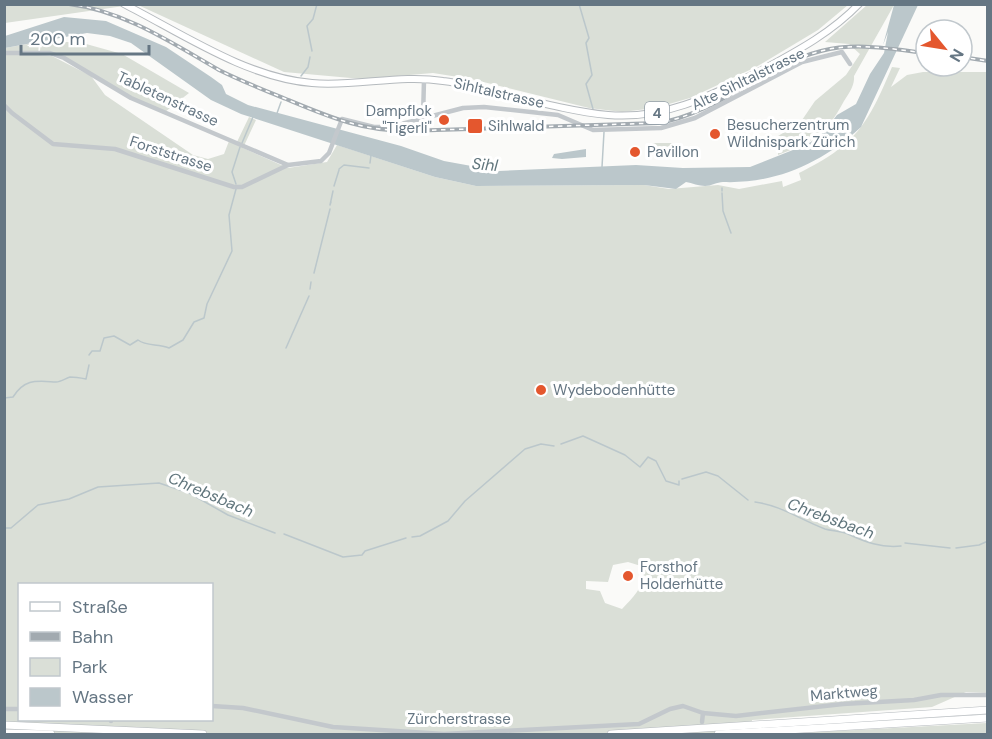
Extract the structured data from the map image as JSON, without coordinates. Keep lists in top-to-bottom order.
{
  "streets": {
    "main road": ["Sihltalstrasse", "4"],
    "street": [
      "Alte Sihltalstrasse",
      "Tabletenstrasse",
      "Forststrasse",
      "Marktweg",
      "Zürcherstrasse"
    ]
  },
  "crossings": [
    ["Alte Sihltalstrasse", "Forststrasse"],
    ["Tabletenstrasse", "Forststrasse"],
    ["Marktweg", "Zürcherstrasse"]
  ],
  "water": ["Sihl", "Chrebsbach"],
  "places": {
    "other": [
      "Dampflok \"Tigerli\"",
      "Besucherzentrum Wildnispark Zürich",
      "Pavillon",
      "Wydebodenhütte",
      "Forsthof Holderhütte"
    ],
    "transit": ["Sihlwald"]
  },
  "legend": [
    "Straße",
    "Bahn",
    "Park",
    "Wasser"
  ],
  "scale_bar": "200 m",
  "north": "bottom right"
}
